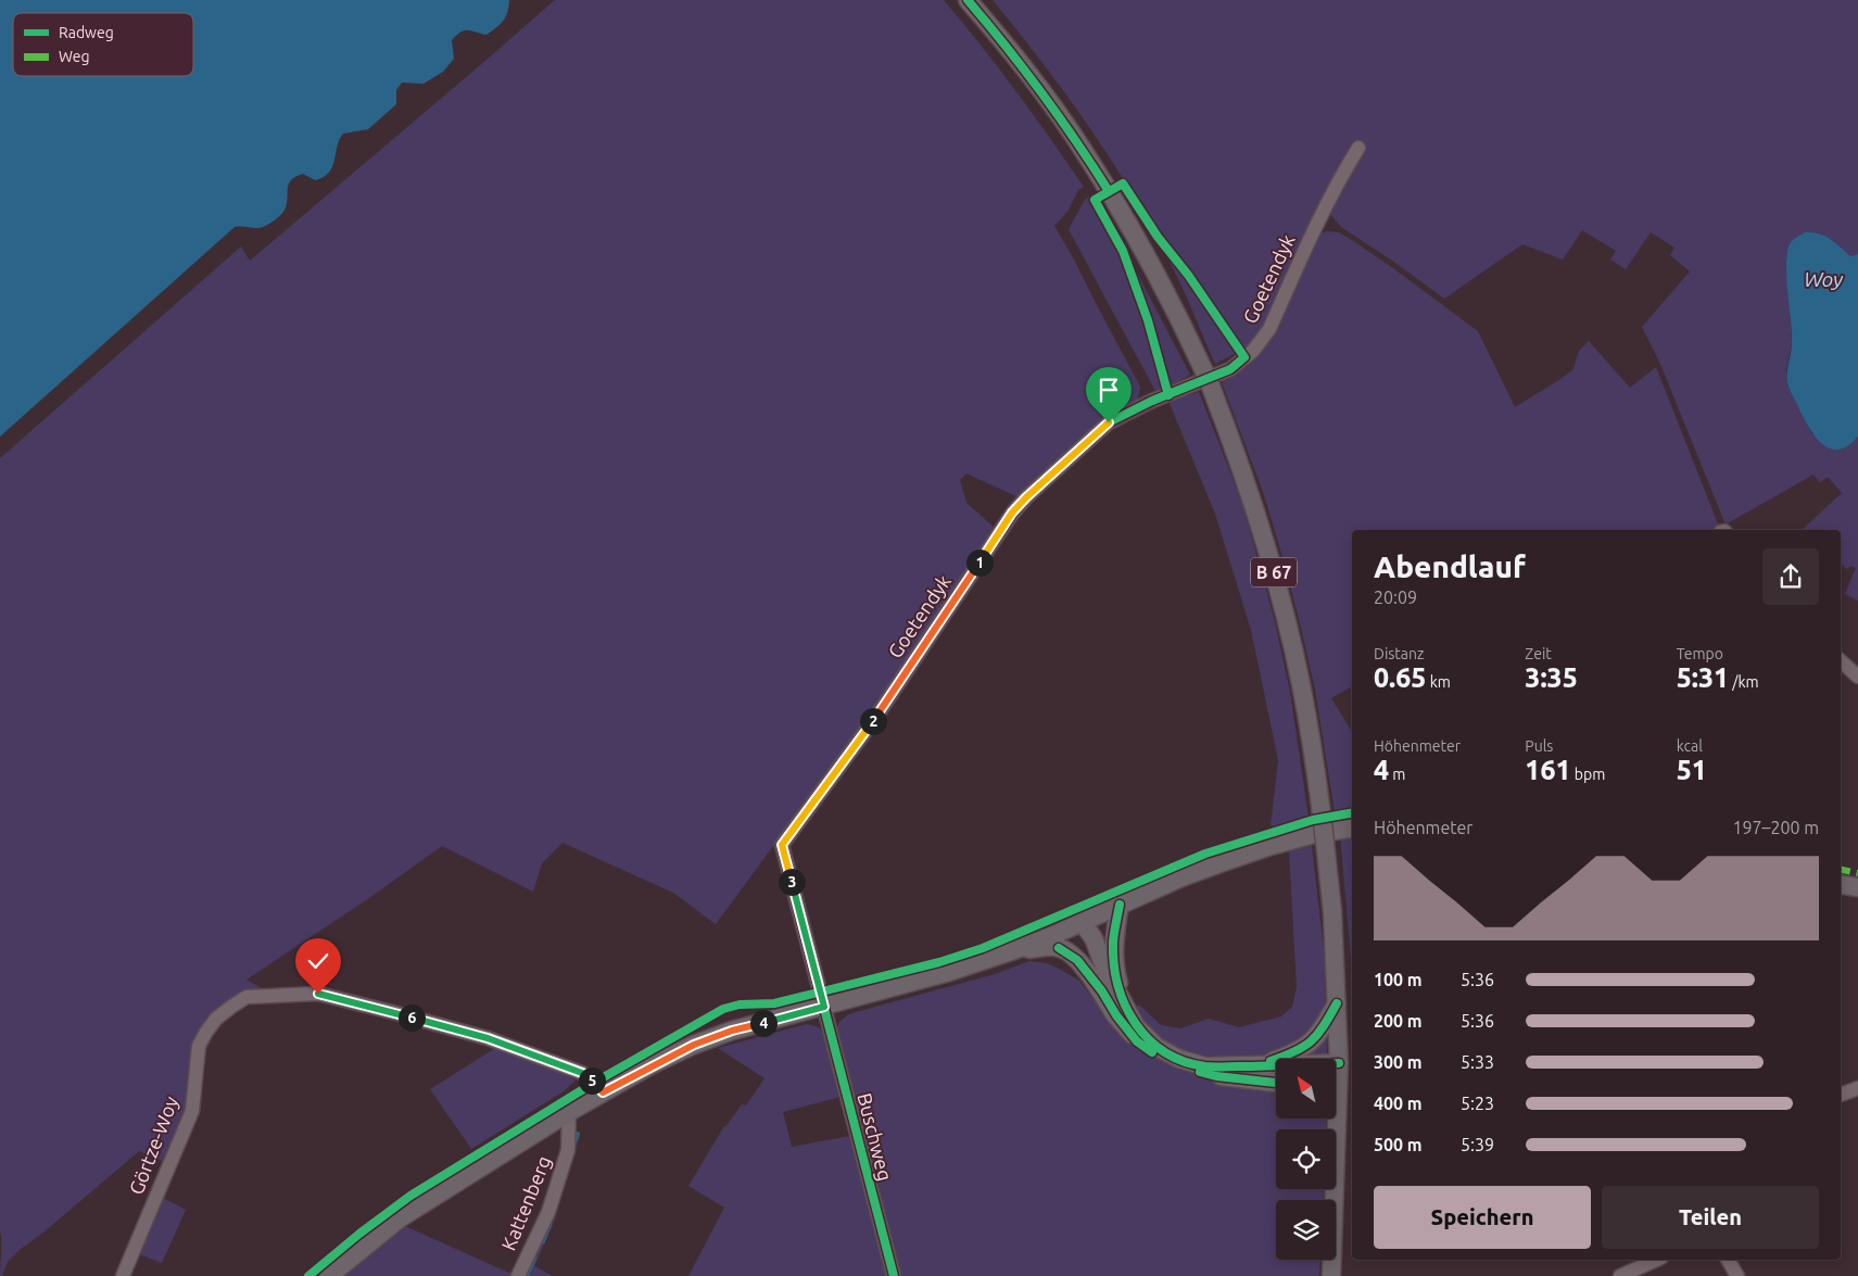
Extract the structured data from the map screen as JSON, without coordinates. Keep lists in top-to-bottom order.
{
  "streets": {
    "main road": ["B 67"],
    "street": [
      "Goetendyk",
      "Buschweg",
      "Görtze-Woy",
      "Kattenberg"
    ]
  },
  "crossings": [
    ["Goetendyk", "Buschweg"]
  ],
  "water": ["Woy"],
  "legend": ["Radweg", "Weg"],
  "north": "top left",
  "page": {
    "heading": ["Abendlauf", "20:09"],
    "pins": [
      "1",
      "2",
      "3",
      "6",
      "4",
      "5"
    ],
    "stats": [
      ["Distanz", "0.65 km"],
      ["Zeit", "3:35"],
      ["Tempo", "5:31 /km"],
      ["Höhenmeter", "4 m"],
      ["Puls", "161 bpm"],
      ["kcal", "51"]
    ],
    "chart": ["Höhenmeter", "197–200 m"],
    "list": [
      {
        "name": "100 m",
        "note": "5:36"
      },
      {
        "name": "200 m",
        "note": "5:36"
      },
      {
        "name": "300 m",
        "note": "5:33"
      },
      {
        "name": "400 m",
        "note": "5:23"
      },
      {
        "name": "500 m",
        "note": "5:39"
      }
    ],
    "buttons": ["Speichern", "Teilen"]
  }
}
